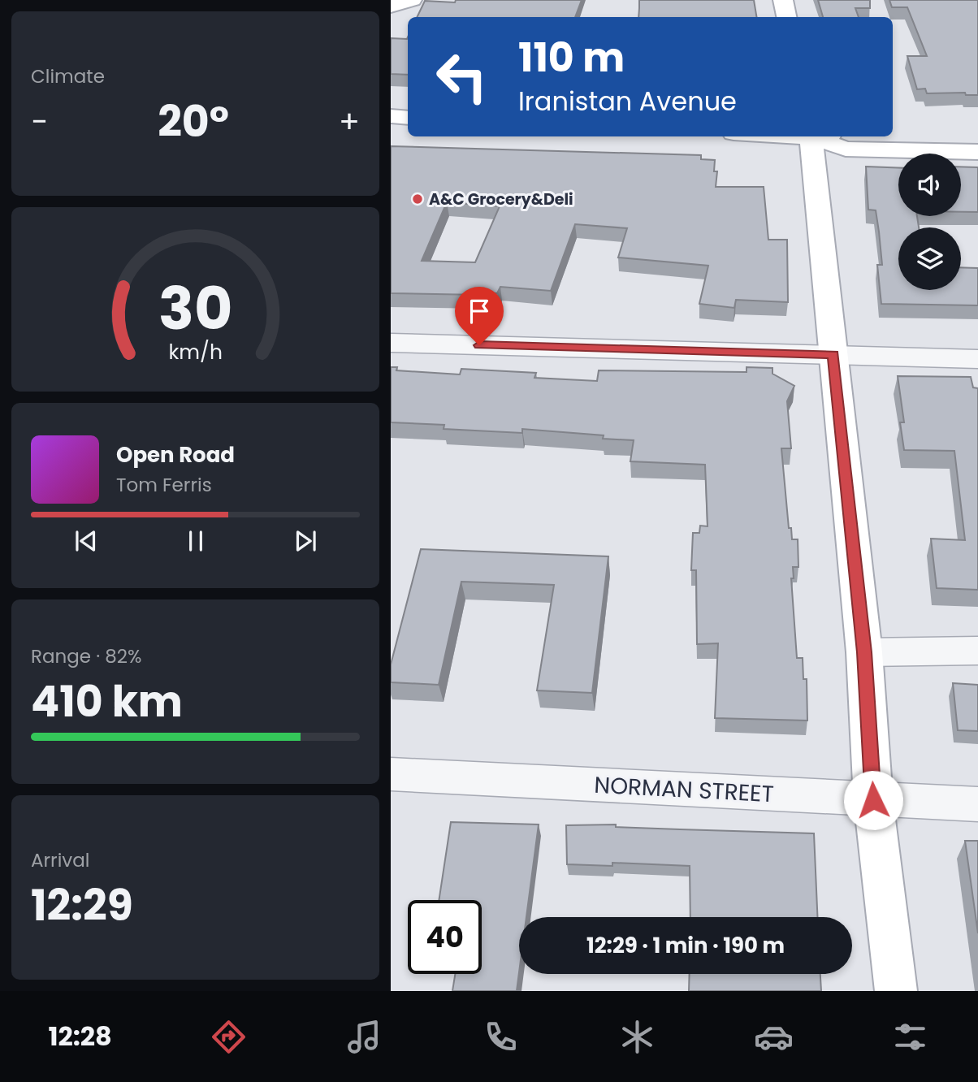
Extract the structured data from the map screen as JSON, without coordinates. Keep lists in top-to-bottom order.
{
  "streets": {
    "street": ["NORMAN STREET"]
  },
  "places": ["A&C Grocery&Deli"],
  "page": {
    "tile": [
      "Climate",
      ["Range · 82%", "410 km"],
      ["Arrival", "12:29"]
    ],
    "turn": ["110 m", "Iranistan Avenue"],
    "heat": ["−", "20°", "+"],
    "song": ["Open Road", "Tom Ferris"],
    "limit": "40",
    "trip": "12:29 · 1 min · 190 m",
    "tabs": "12:28",
    "gauge": ["30", "km/h"]
  }
}
